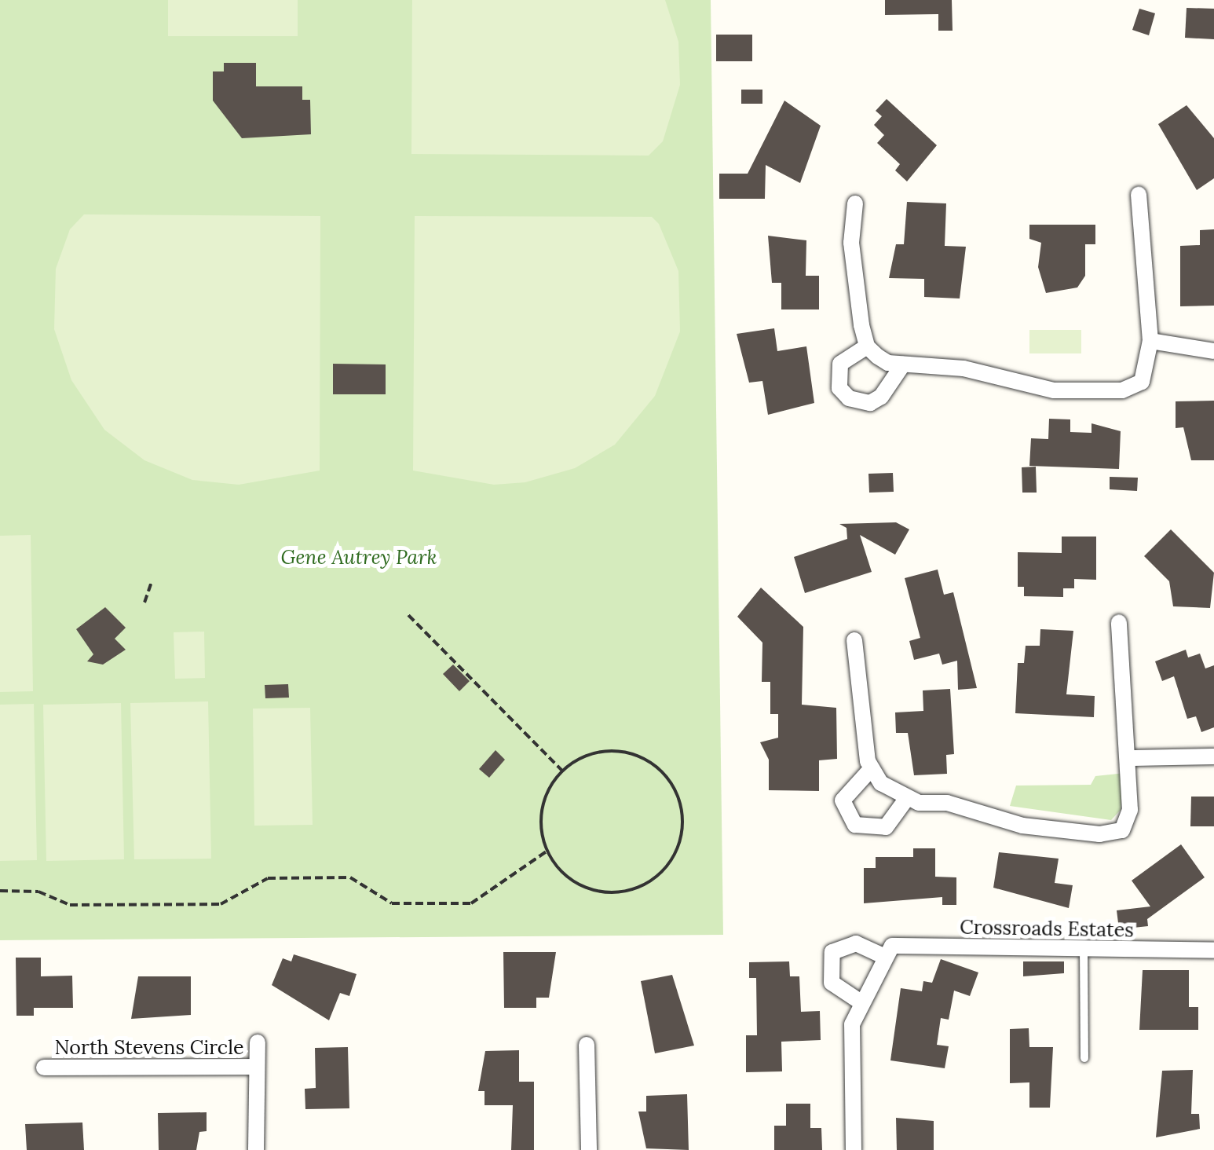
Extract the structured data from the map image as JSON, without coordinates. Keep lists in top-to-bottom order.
{
  "streets": {
    "street": ["Crossroads Estates", "North Stevens Circle"]
  },
  "parks": ["Gene Autrey Park"]
}
